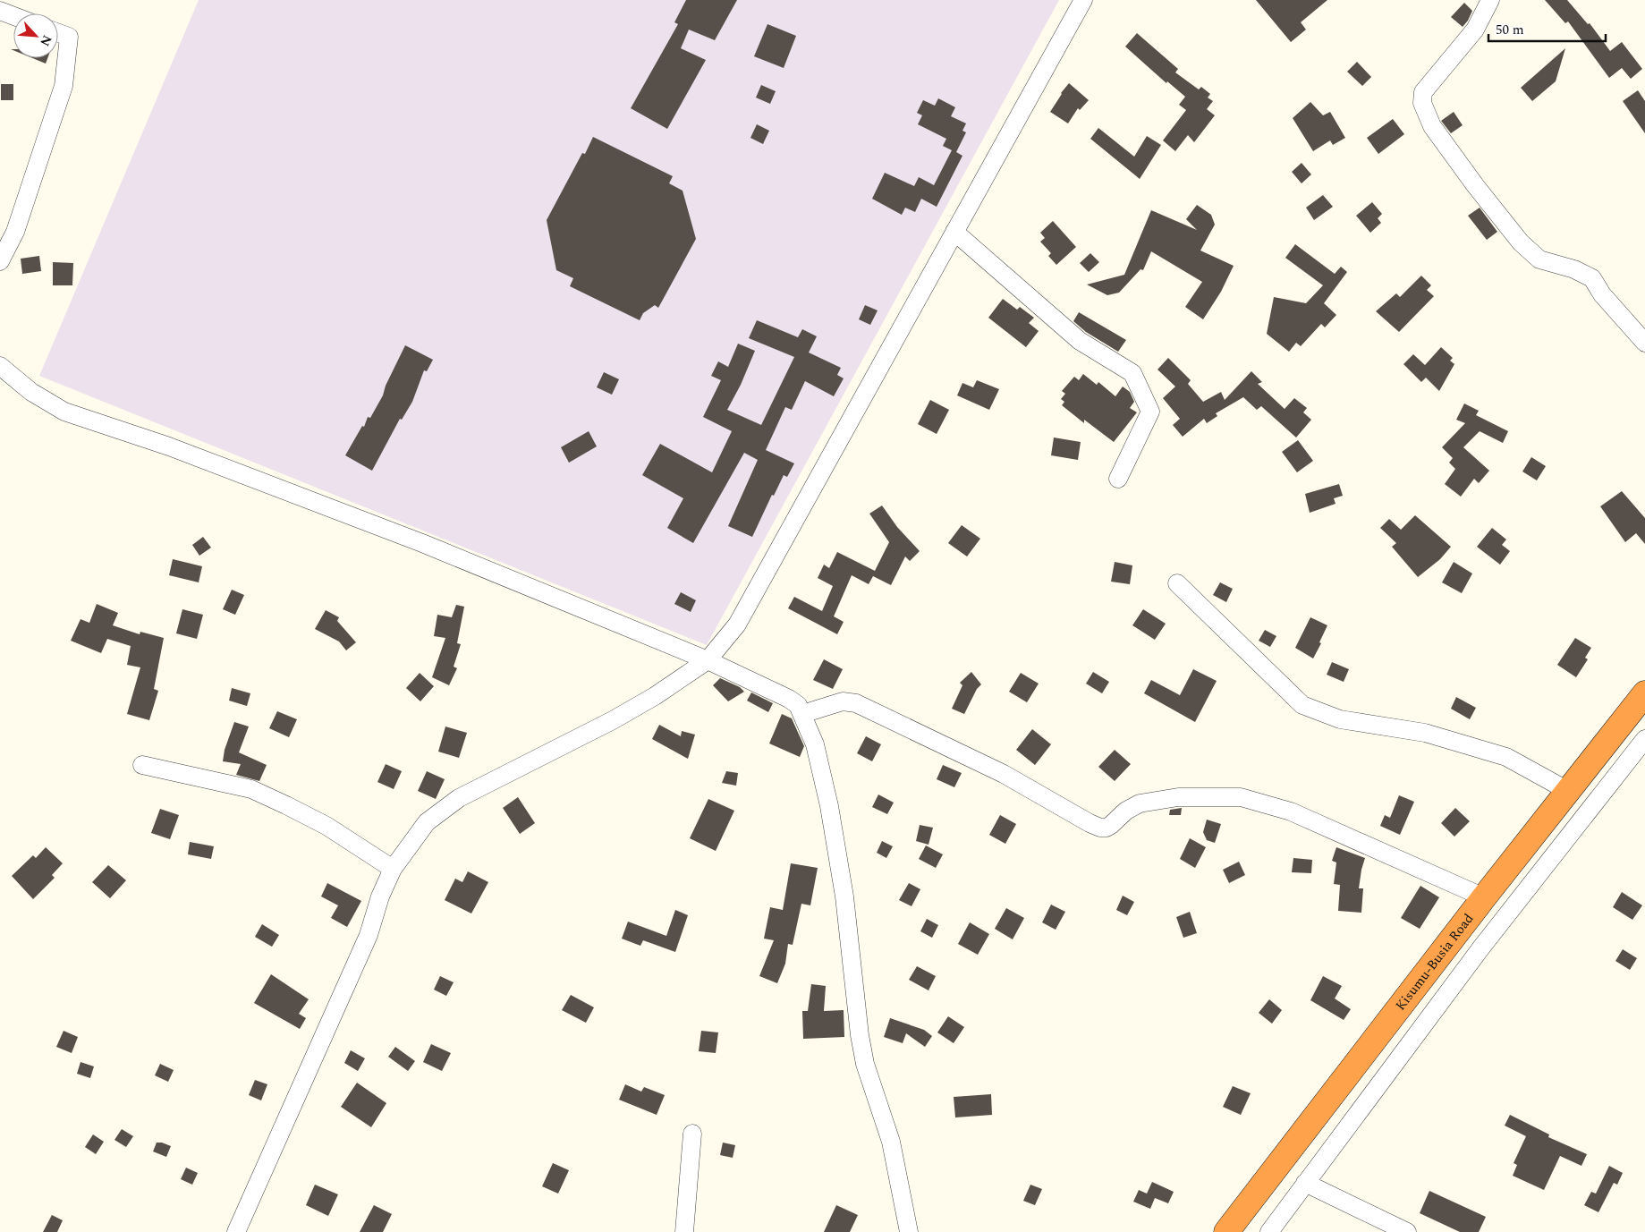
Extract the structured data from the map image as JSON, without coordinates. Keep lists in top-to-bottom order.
{
  "streets": {
    "highway": ["Kisumu-Busia Road"]
  },
  "scale_bar": "50 m",
  "north": "bottom right"
}
